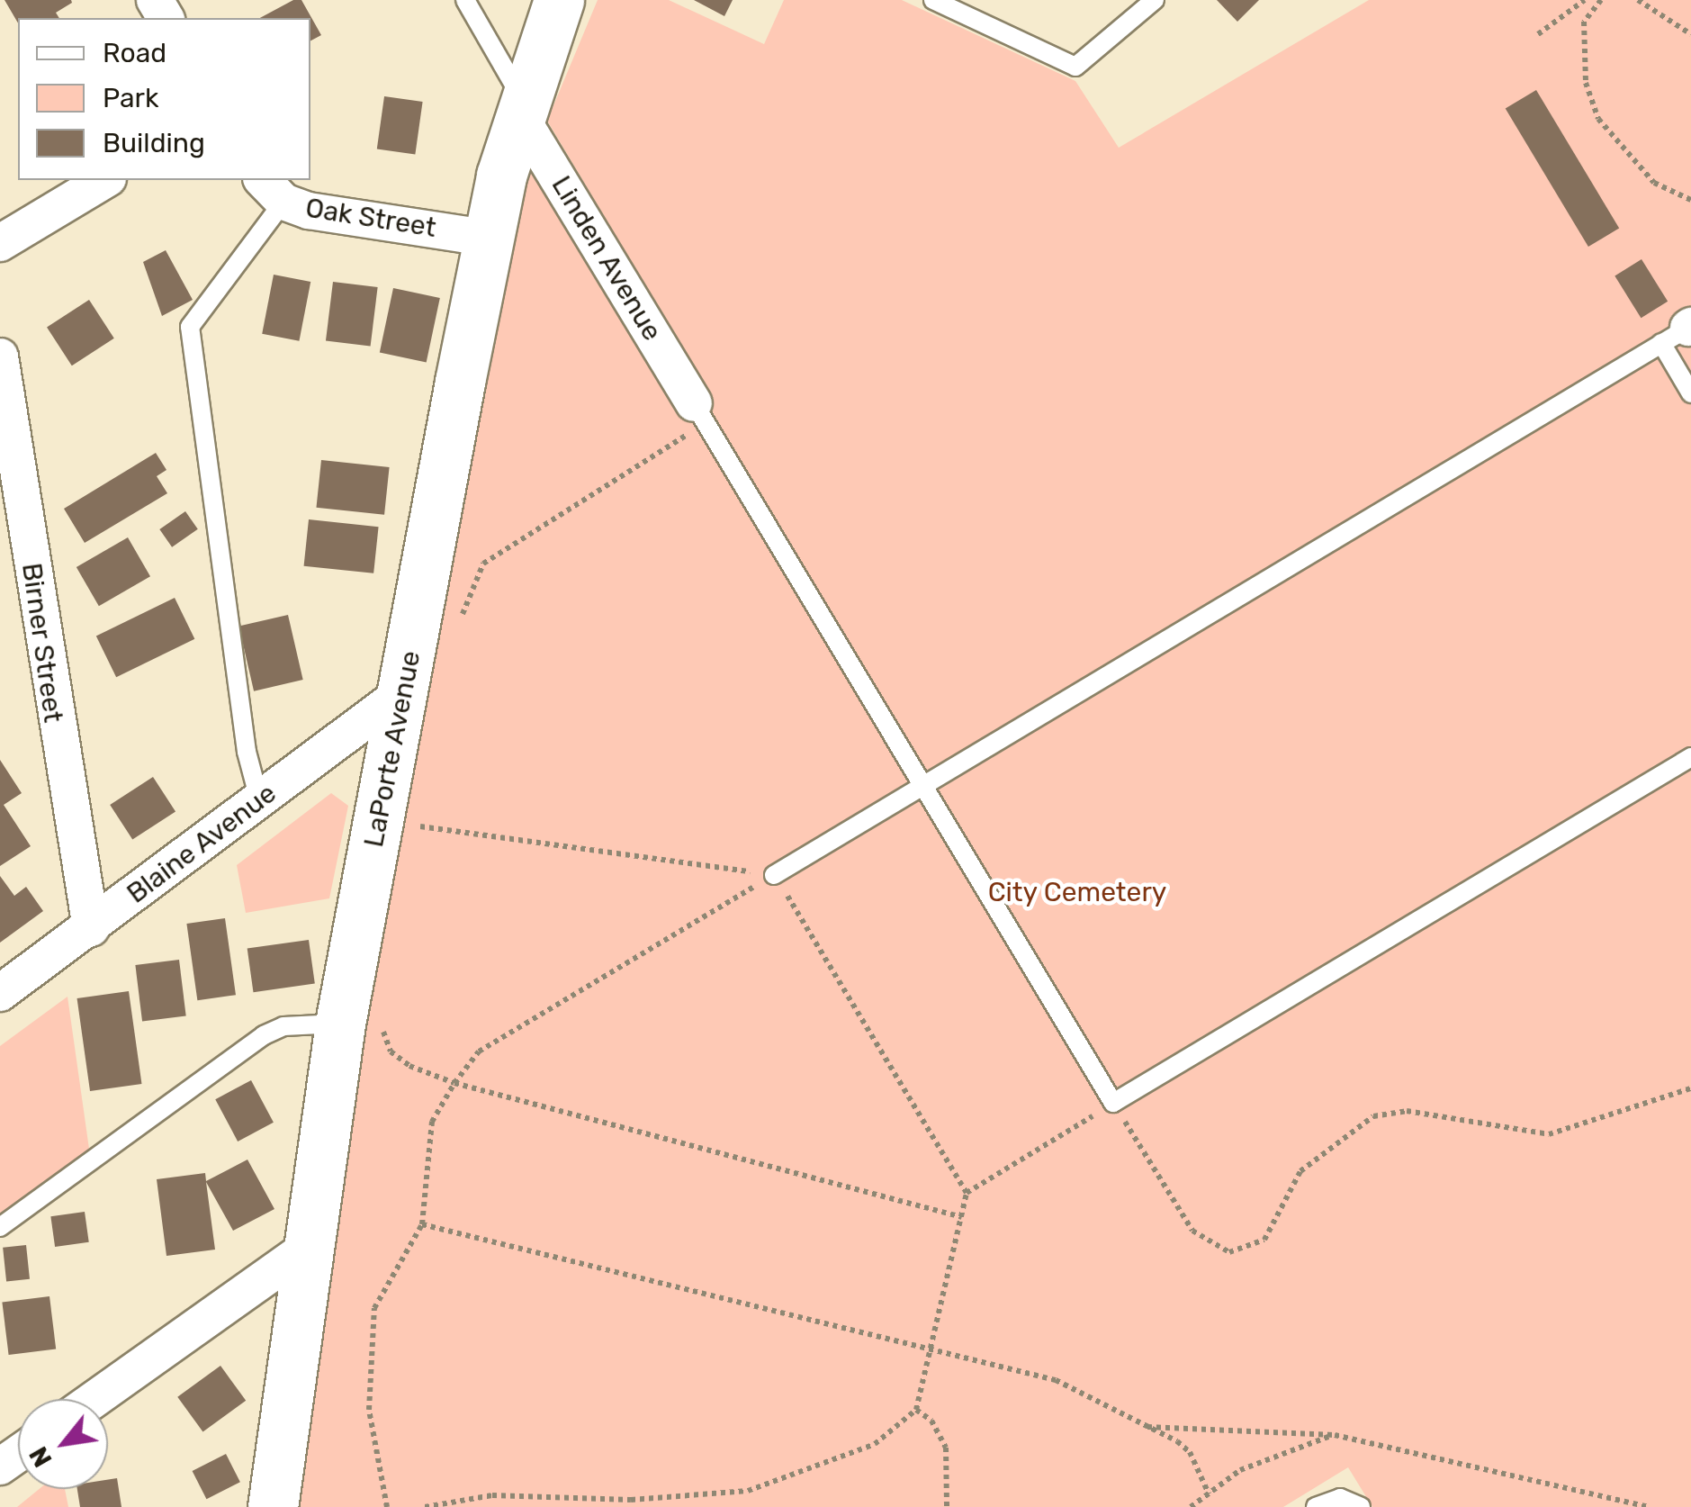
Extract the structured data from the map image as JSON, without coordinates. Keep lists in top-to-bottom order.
{
  "streets": {
    "street": [
      "Oak Street",
      "Linden Avenue",
      "Birner Street",
      "LaPorte Avenue",
      "Blaine Avenue"
    ]
  },
  "crossings": [
    ["Oak Street", "LaPorte Avenue"],
    ["Linden Avenue", "LaPorte Avenue"],
    ["Birner Street", "Blaine Avenue"],
    ["LaPorte Avenue", "Blaine Avenue"]
  ],
  "parks": ["City Cemetery"],
  "legend": ["Road", "Park", "Building"],
  "north": "bottom left"
}
